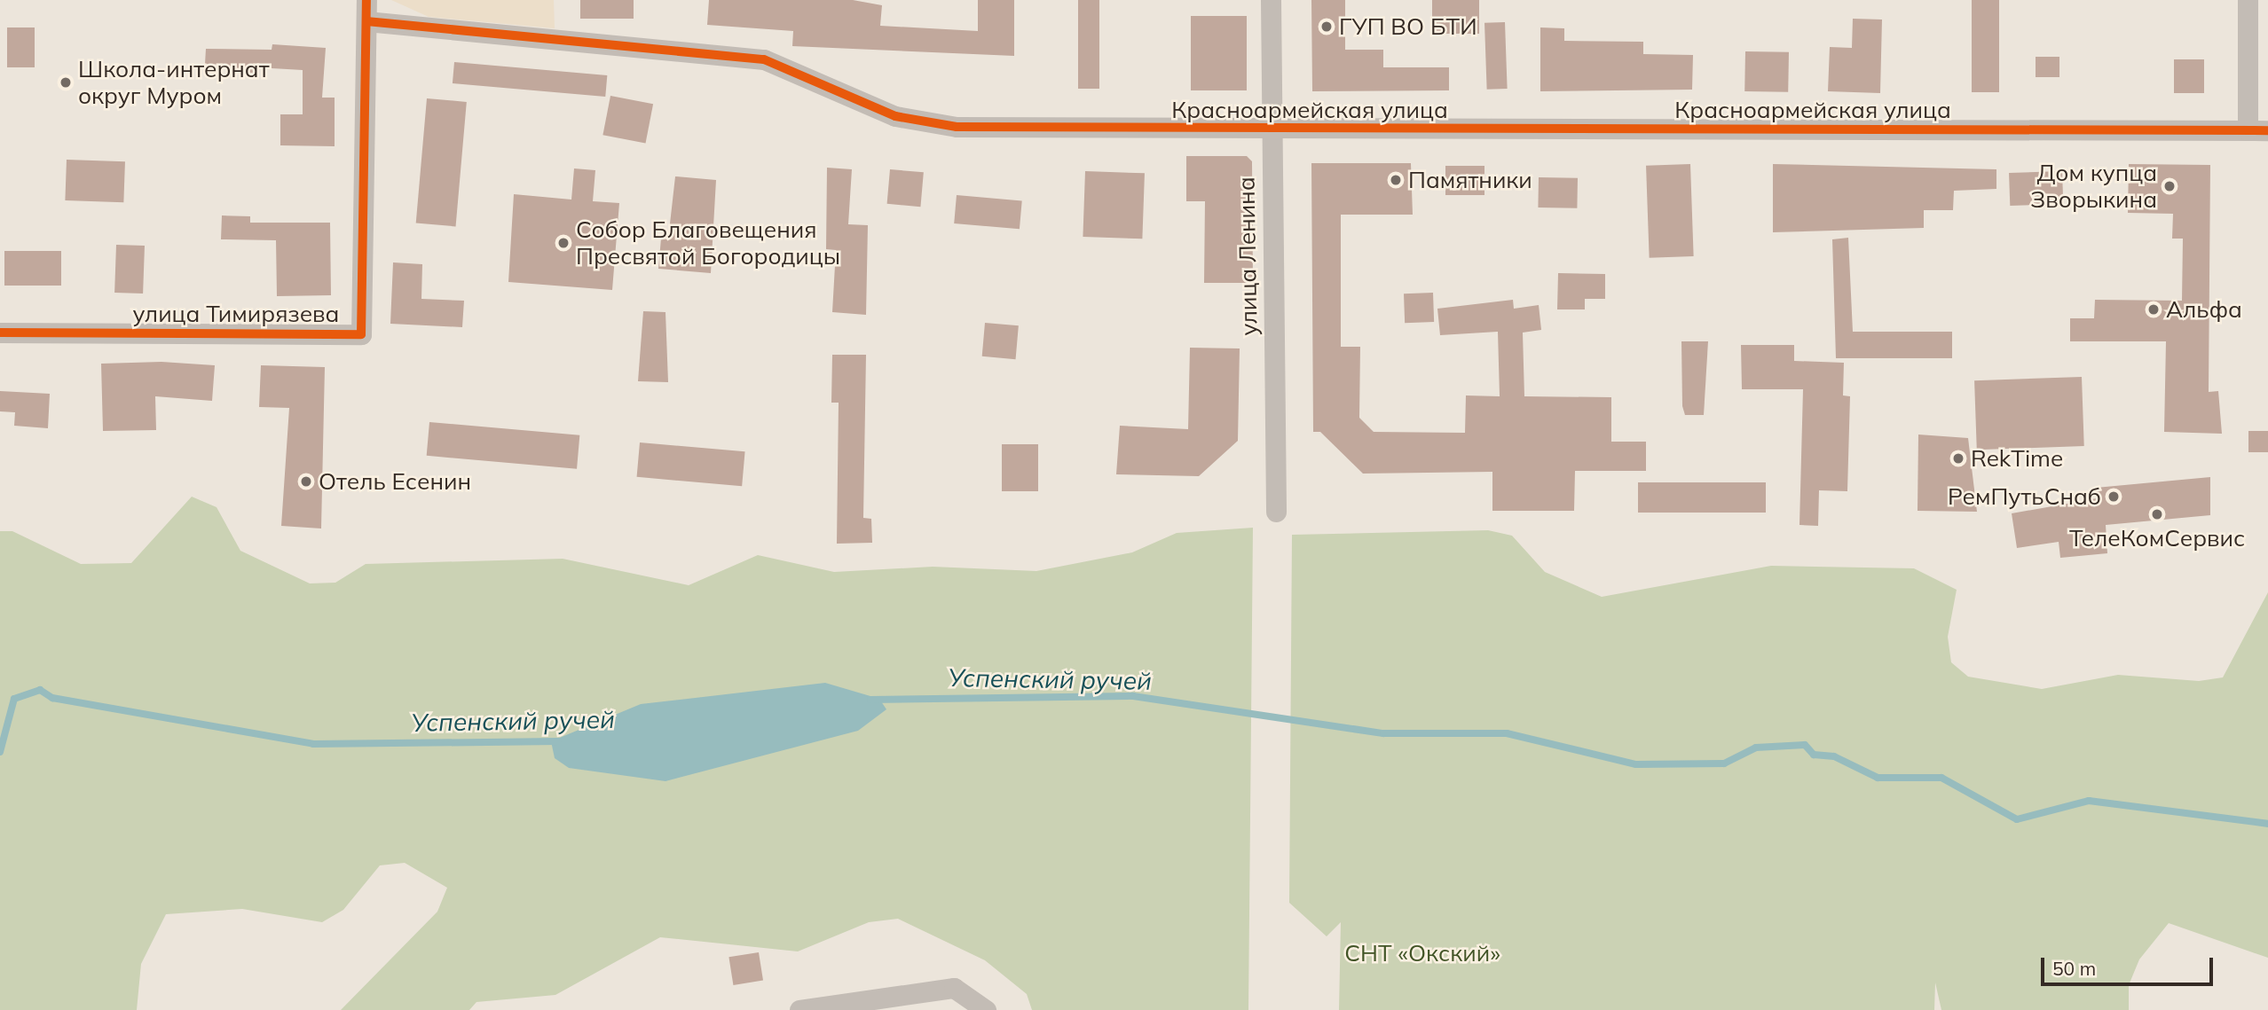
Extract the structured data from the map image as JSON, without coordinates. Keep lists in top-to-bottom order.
{
  "streets": {
    "street": ["Красноармейская улица", "улица Ленина", "улица Тимирязева"]
  },
  "crossings": [
    ["Красноармейская улица", "улица Ленина"],
    ["Красноармейская улица", "улица Тимирязева"]
  ],
  "water": ["Успенский ручей"],
  "parks": ["СНТ «Окский»"],
  "places": [
    "ГУП ВО БТИ",
    "Школа-интернат округ Муром",
    "Памятники",
    "Дом купца Зворыкина",
    "Собор Благовещения Пресвятой Богородицы",
    "Альфа",
    "RekTime",
    "Отель Есенин",
    "РемПутьСнаб",
    "ТелеКомСервис"
  ],
  "scale_bar": "50 m"
}
